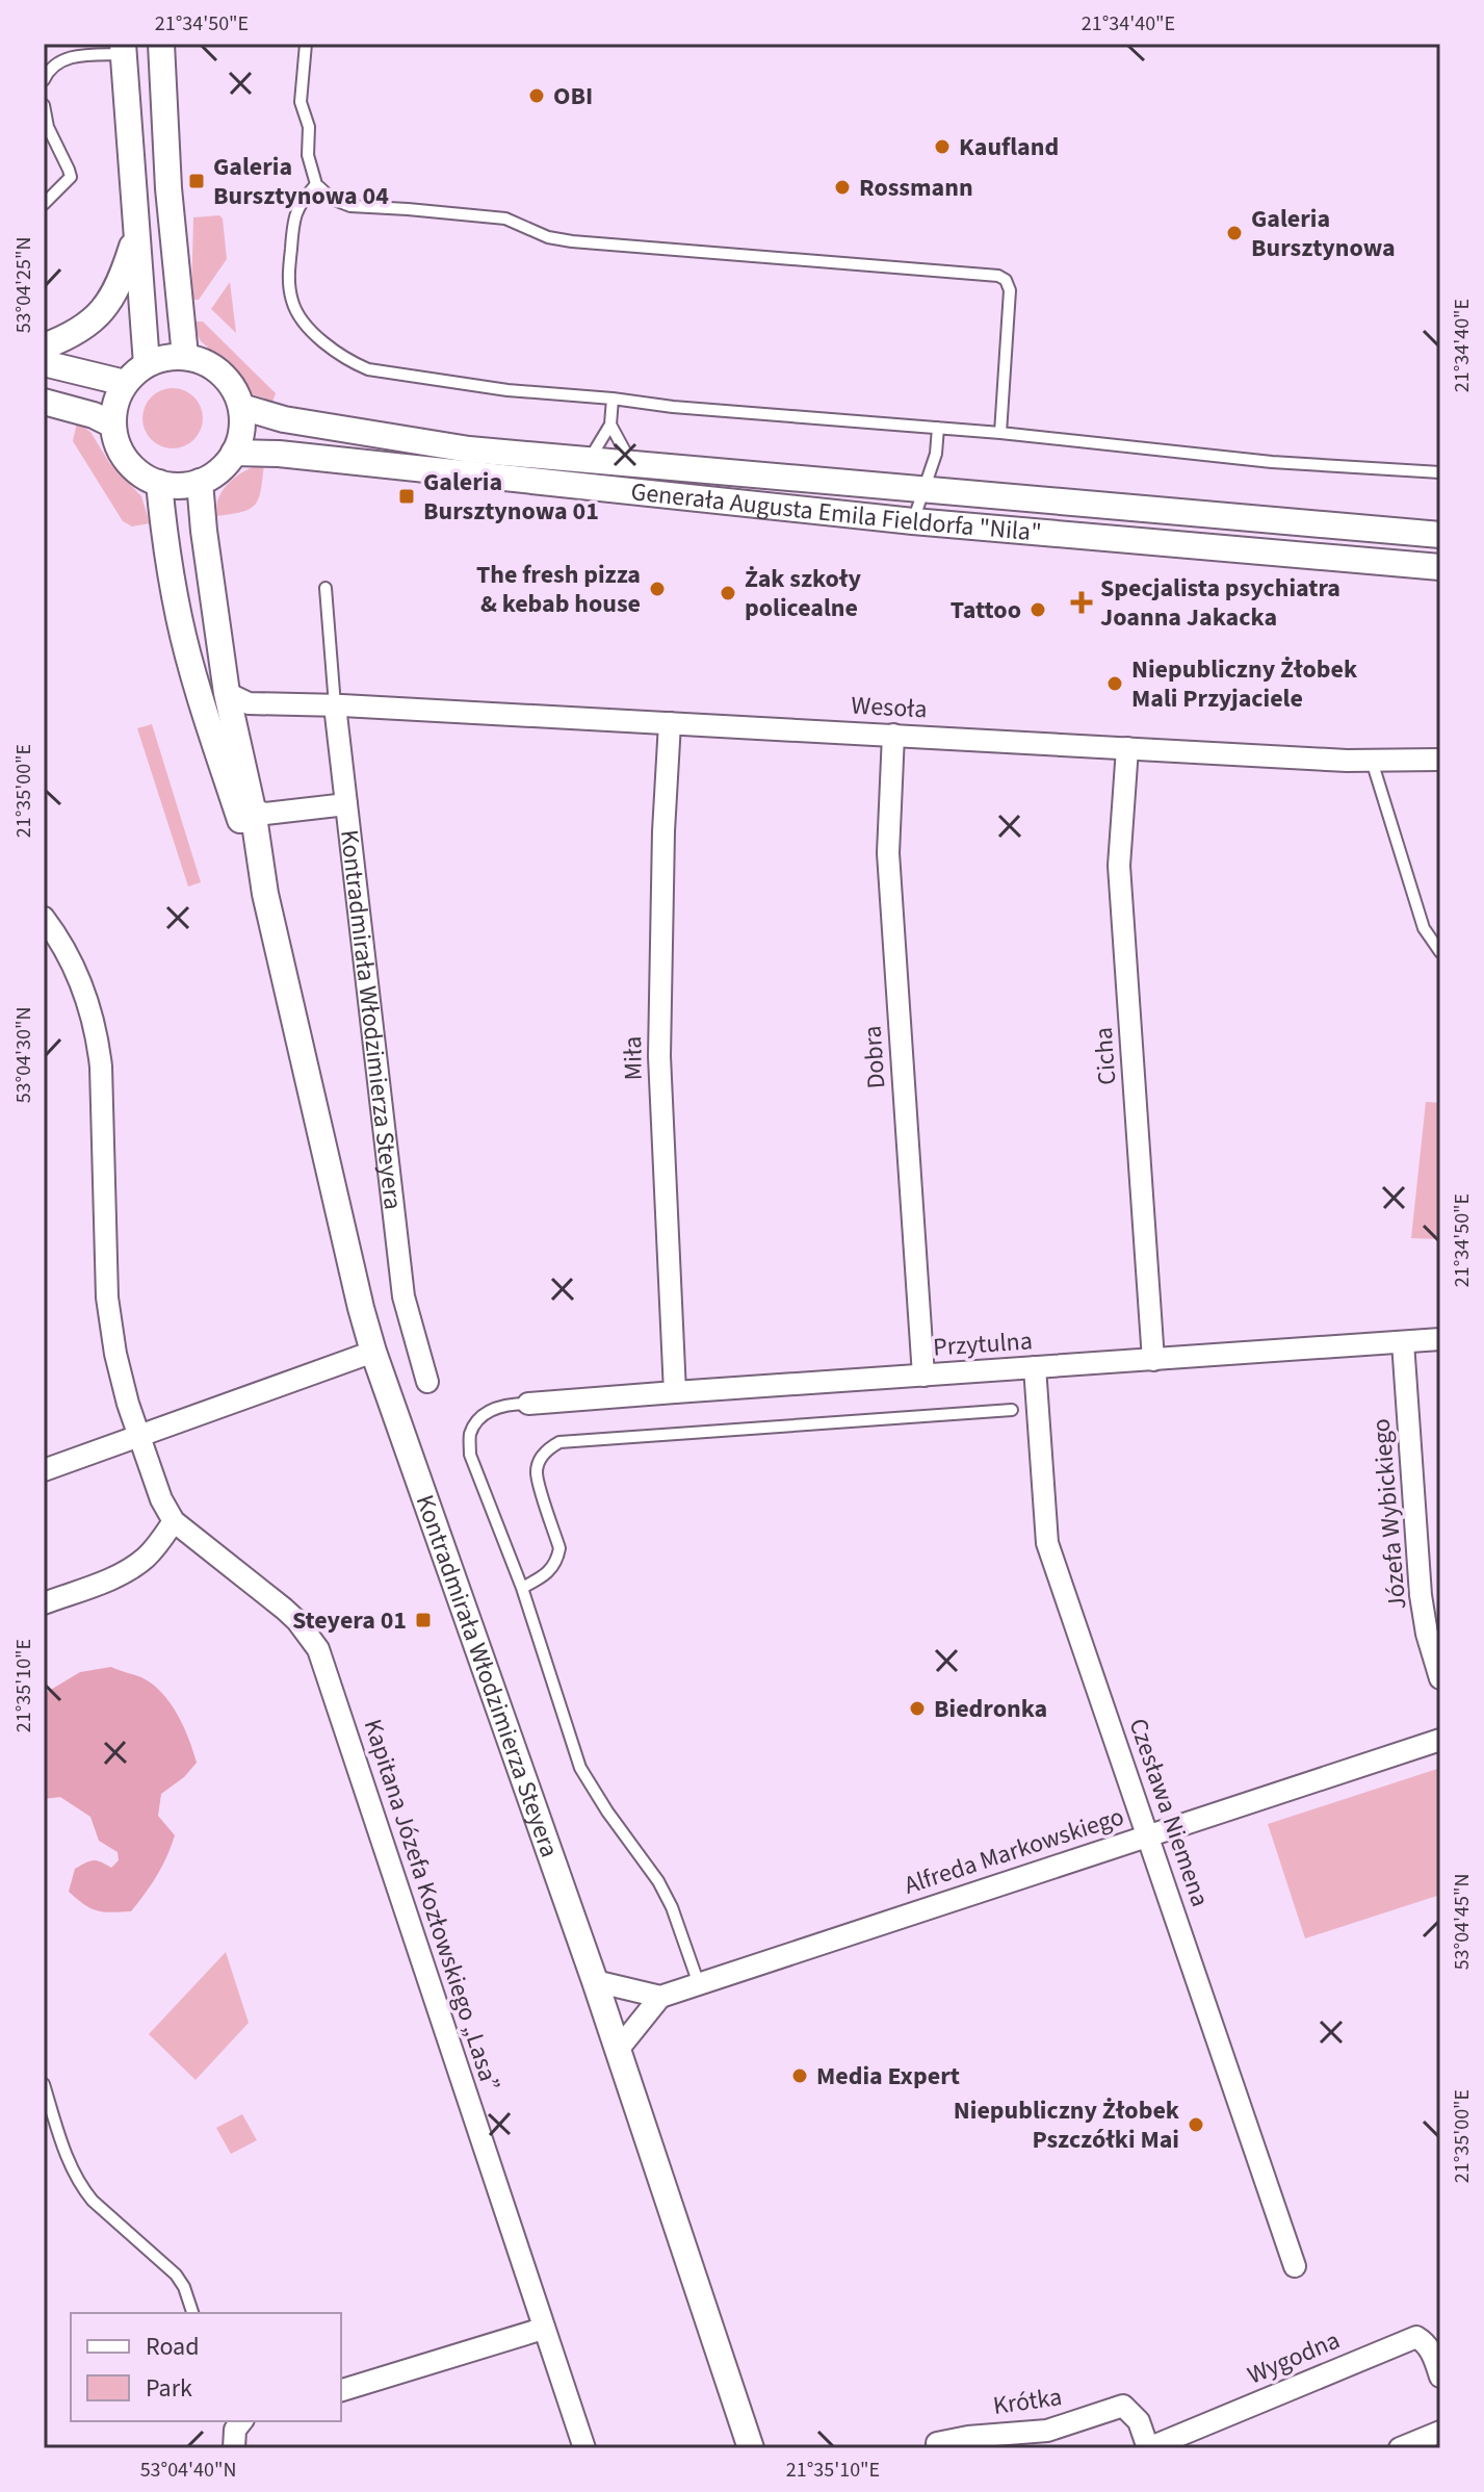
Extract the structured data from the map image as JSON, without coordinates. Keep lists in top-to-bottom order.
{
  "streets": {
    "street": [
      "Generała Augusta Emila Fieldorfa \"Nila\"",
      "Wesoła",
      "Kontradmirała Włodzimierza Steyera",
      "Cicha",
      "Dobra",
      "Miła",
      "Przytulna",
      "Józefa Wybickiego",
      "Czesława Niemena",
      "Alfreda Markowskiego",
      "Kapitana Józefa Kozłowskiego „Lasa”",
      "Wygodna",
      "Krótka"
    ]
  },
  "crossings": [
    ["Generała Augusta Emila Fieldorfa \"Nila\"", "Kontradmirała Włodzimierza Steyera"],
    ["Wesoła", "Kontradmirała Włodzimierza Steyera"],
    ["Wesoła", "Cicha"],
    ["Wesoła", "Dobra"],
    ["Wesoła", "Miła"],
    ["Cicha", "Przytulna"],
    ["Dobra", "Przytulna"],
    ["Miła", "Przytulna"],
    ["Przytulna", "Józefa Wybickiego"],
    ["Przytulna", "Czesława Niemena"],
    ["Czesława Niemena", "Alfreda Markowskiego"],
    ["Wygodna", "Krótka"]
  ],
  "places": {
    "other": [
      "OBI",
      "Kaufland",
      "Rossmann",
      "Galeria Bursztynowa",
      "The fresh pizza & kebab house",
      "Żak szkoły policealne",
      "Tattoo",
      "Niepubliczny Żłobek Mali Przyjaciele",
      "Biedronka",
      "Media Expert",
      "Niepubliczny Żłobek Pszczółki Mai"
    ],
    "transit": ["Galeria Bursztynowa 04", "Galeria Bursztynowa 01", "Steyera 01"],
    "health": ["Specjalista psychiatra Joanna Jakacka"]
  },
  "legend": ["Road", "Park"],
  "coordinates": [
    "21°34'50\"E",
    "21°34'40\"E",
    "53°04'25\"N",
    "21°35'00\"E",
    "53°04'30\"N",
    "21°35'10\"E",
    "53°04'45\"N",
    "53°04'40\"N"
  ]
}
